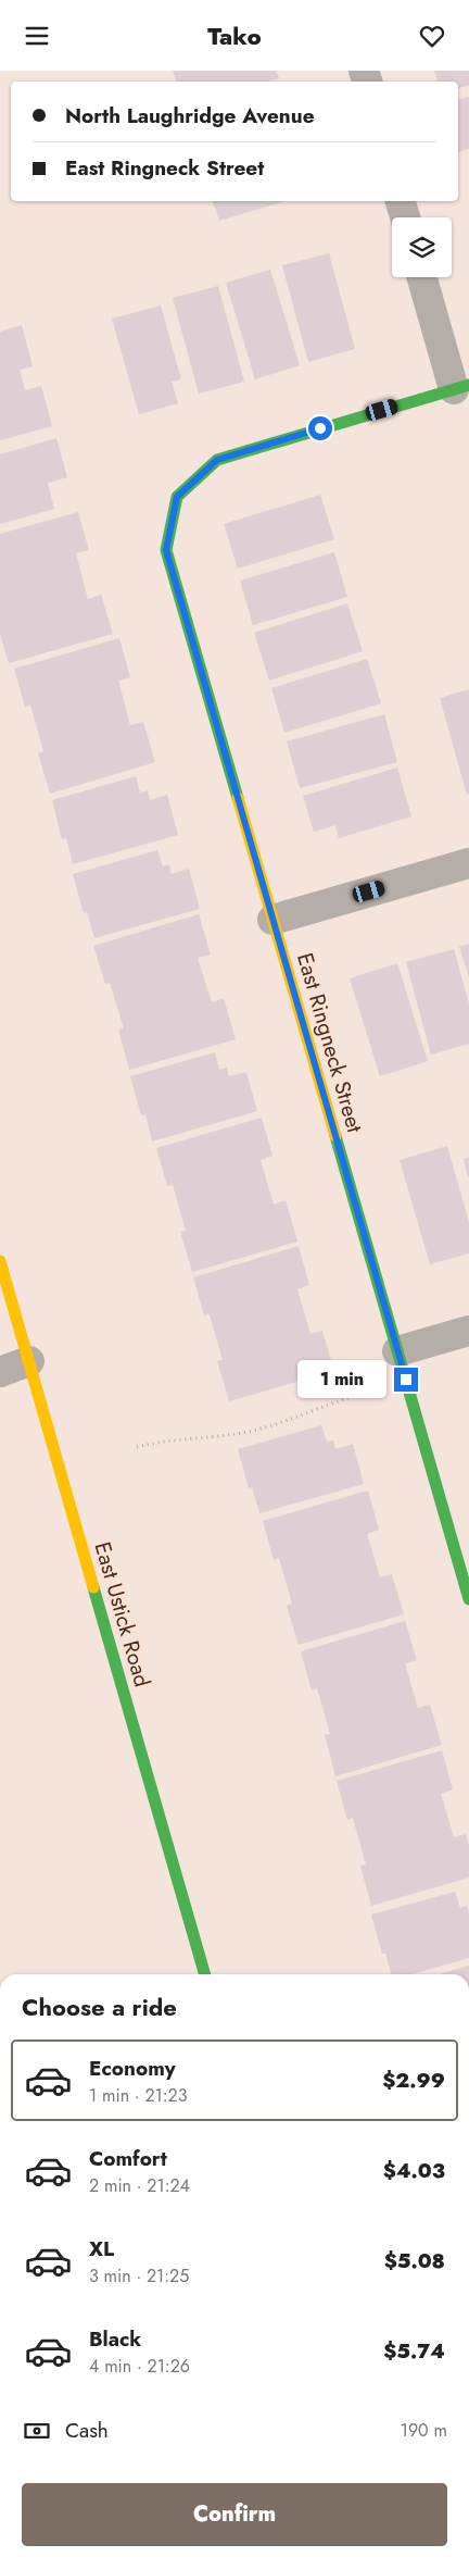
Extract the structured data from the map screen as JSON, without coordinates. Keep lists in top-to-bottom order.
{
  "streets": {
    "street": ["East Ringneck Street", "East Ustick Road"]
  },
  "page": {
    "header": "Tako",
    "banner": ["North Laughridge Avenue", "East Ringneck Street"],
    "bubble": "1 min",
    "heading": "Choose a ride",
    "list": [
      {
        "name": "Economy",
        "note": "1 min · 21:23",
        "value": "$2.99"
      },
      {
        "name": "Comfort",
        "note": "2 min · 21:24",
        "value": "$4.03"
      },
      {
        "name": "XL",
        "note": "3 min · 21:25",
        "value": "$5.08"
      },
      {
        "name": "Black",
        "note": "4 min · 21:26",
        "value": "$5.74"
      }
    ],
    "pay": ["Cash", "190 m"],
    "buttons": "Confirm"
  }
}
